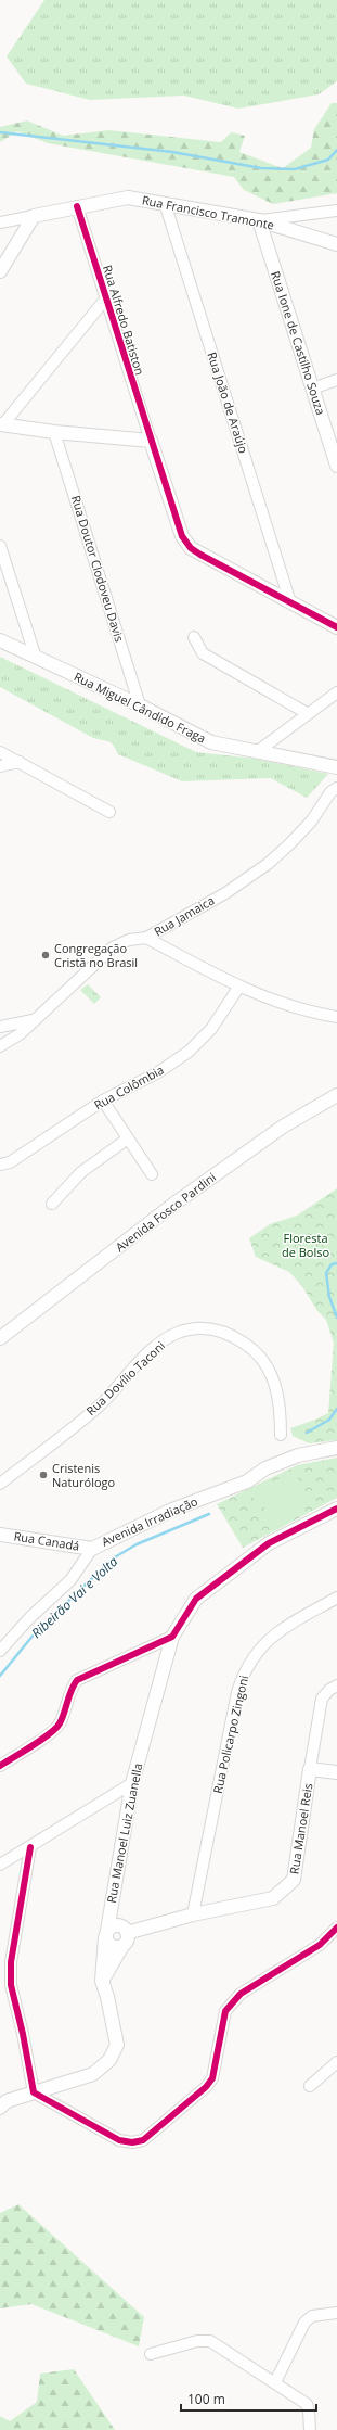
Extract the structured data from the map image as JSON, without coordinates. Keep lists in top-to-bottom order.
{
  "streets": {
    "street": [
      "Rua Francisco Tramonte",
      "Rua Alfredo Batiston",
      "Rua Ione de Castilho Souza",
      "Rua João de Araújo",
      "Rua Doutor Clodoveu Davis",
      "Rua Miguel Cândido Fraga",
      "Rua Jamaica",
      "Rua Colômbia",
      "Avenida Fosco Pardini",
      "Rua Dovílio Taconi",
      "Avenida Irradiação",
      "Rua Canadá",
      "Rua Policarpo Zingoni",
      "Rua Manoel Reis",
      "Rua Manoel Luiz Zuanella"
    ]
  },
  "crossings": [
    ["Rua Francisco Tramonte", "Rua Alfredo Batiston"],
    ["Rua Francisco Tramonte", "Rua Ione de Castilho Souza"],
    ["Rua Francisco Tramonte", "Rua João de Araújo"],
    ["Rua Doutor Clodoveu Davis", "Rua Miguel Cândido Fraga"],
    ["Avenida Irradiação", "Rua Canadá"],
    ["Rua Policarpo Zingoni", "Rua Manoel Reis"]
  ],
  "water": ["Ribeirão Vai e Volta"],
  "parks": ["Floresta de Bolso"],
  "places": ["Congregação Cristã no Brasil", "Cristenis Naturólogo"],
  "scale_bar": "100 m"
}
